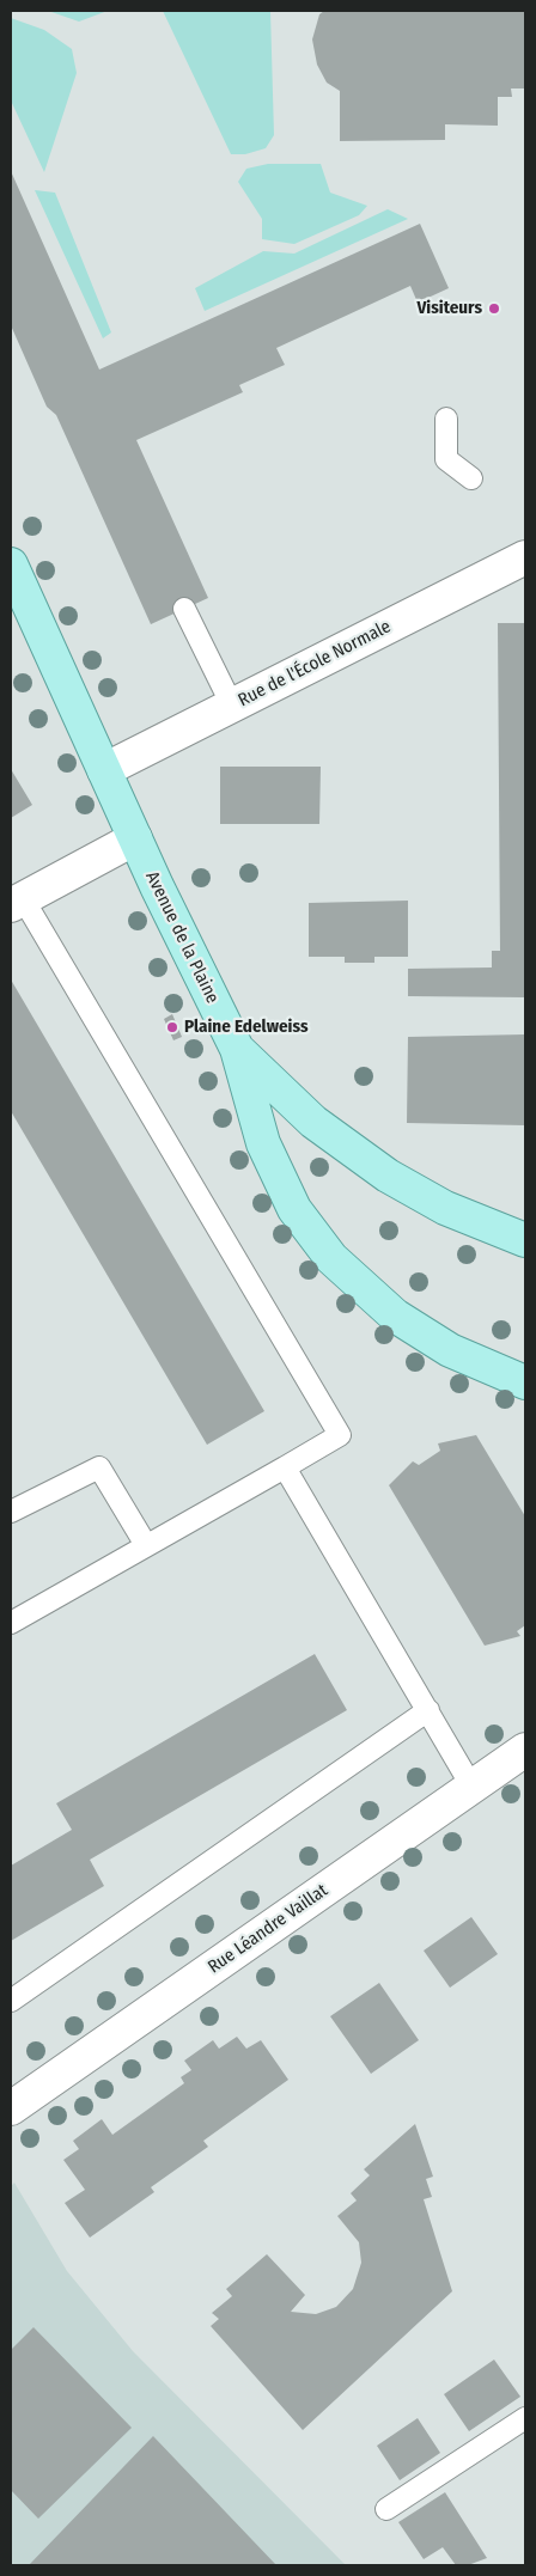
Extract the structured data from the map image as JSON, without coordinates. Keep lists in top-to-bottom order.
{
  "streets": {
    "main road": ["Avenue de la Plaine"],
    "street": ["Rue de l'École Normale", "Rue Léandre Vaillat"]
  },
  "crossings": [
    ["Rue de l'École Normale", "Avenue de la Plaine"]
  ],
  "places": ["Visiteurs", "Plaine Edelweiss"]
}
